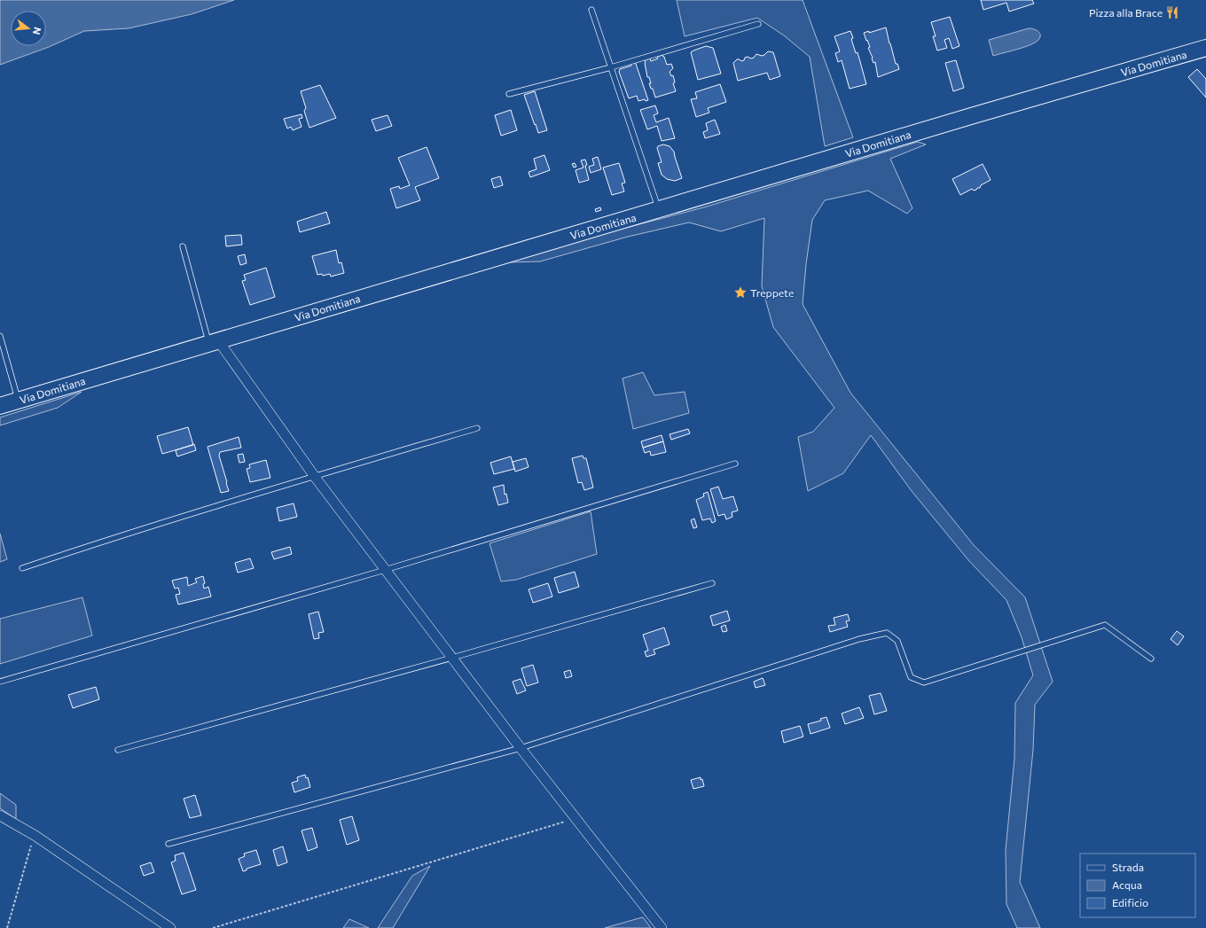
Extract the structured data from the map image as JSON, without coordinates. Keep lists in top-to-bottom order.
{
  "streets": {
    "main road": ["Via Domitiana"]
  },
  "places": {
    "restaurant": ["Pizza alla Brace"],
    "place": ["Treppete"]
  },
  "legend": ["Strada", "Acqua", "Edificio"],
  "north": "right"
}
